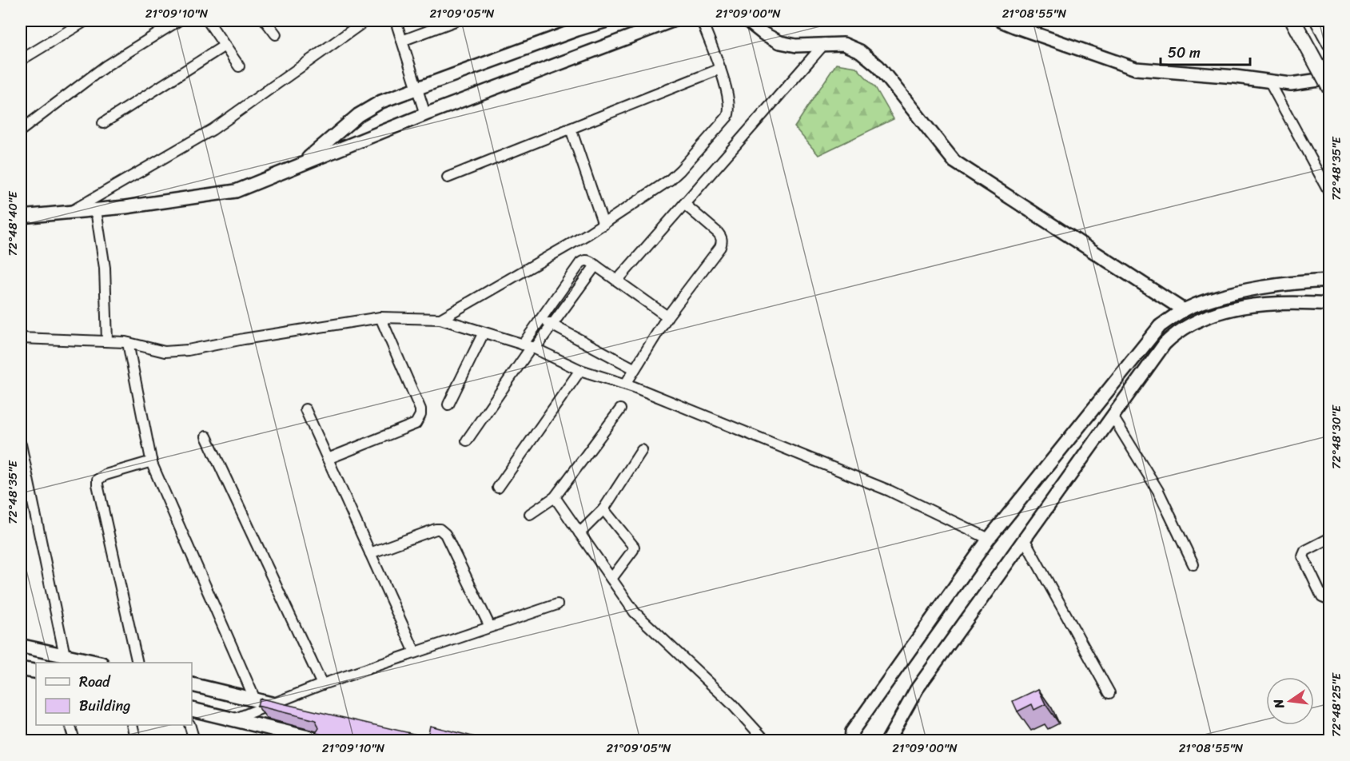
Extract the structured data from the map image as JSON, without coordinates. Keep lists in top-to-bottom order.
{
  "legend": ["Road", "Building"],
  "scale_bar": "50 m",
  "north": "left",
  "coordinates": [
    "21°09'10\"N",
    "21°09'05\"N",
    "21°09'00\"N",
    "21°08'55\"N",
    "72°48'35\"E",
    "72°48'40\"E",
    "72°48'30\"E",
    "72°48'25\"E"
  ]
}
